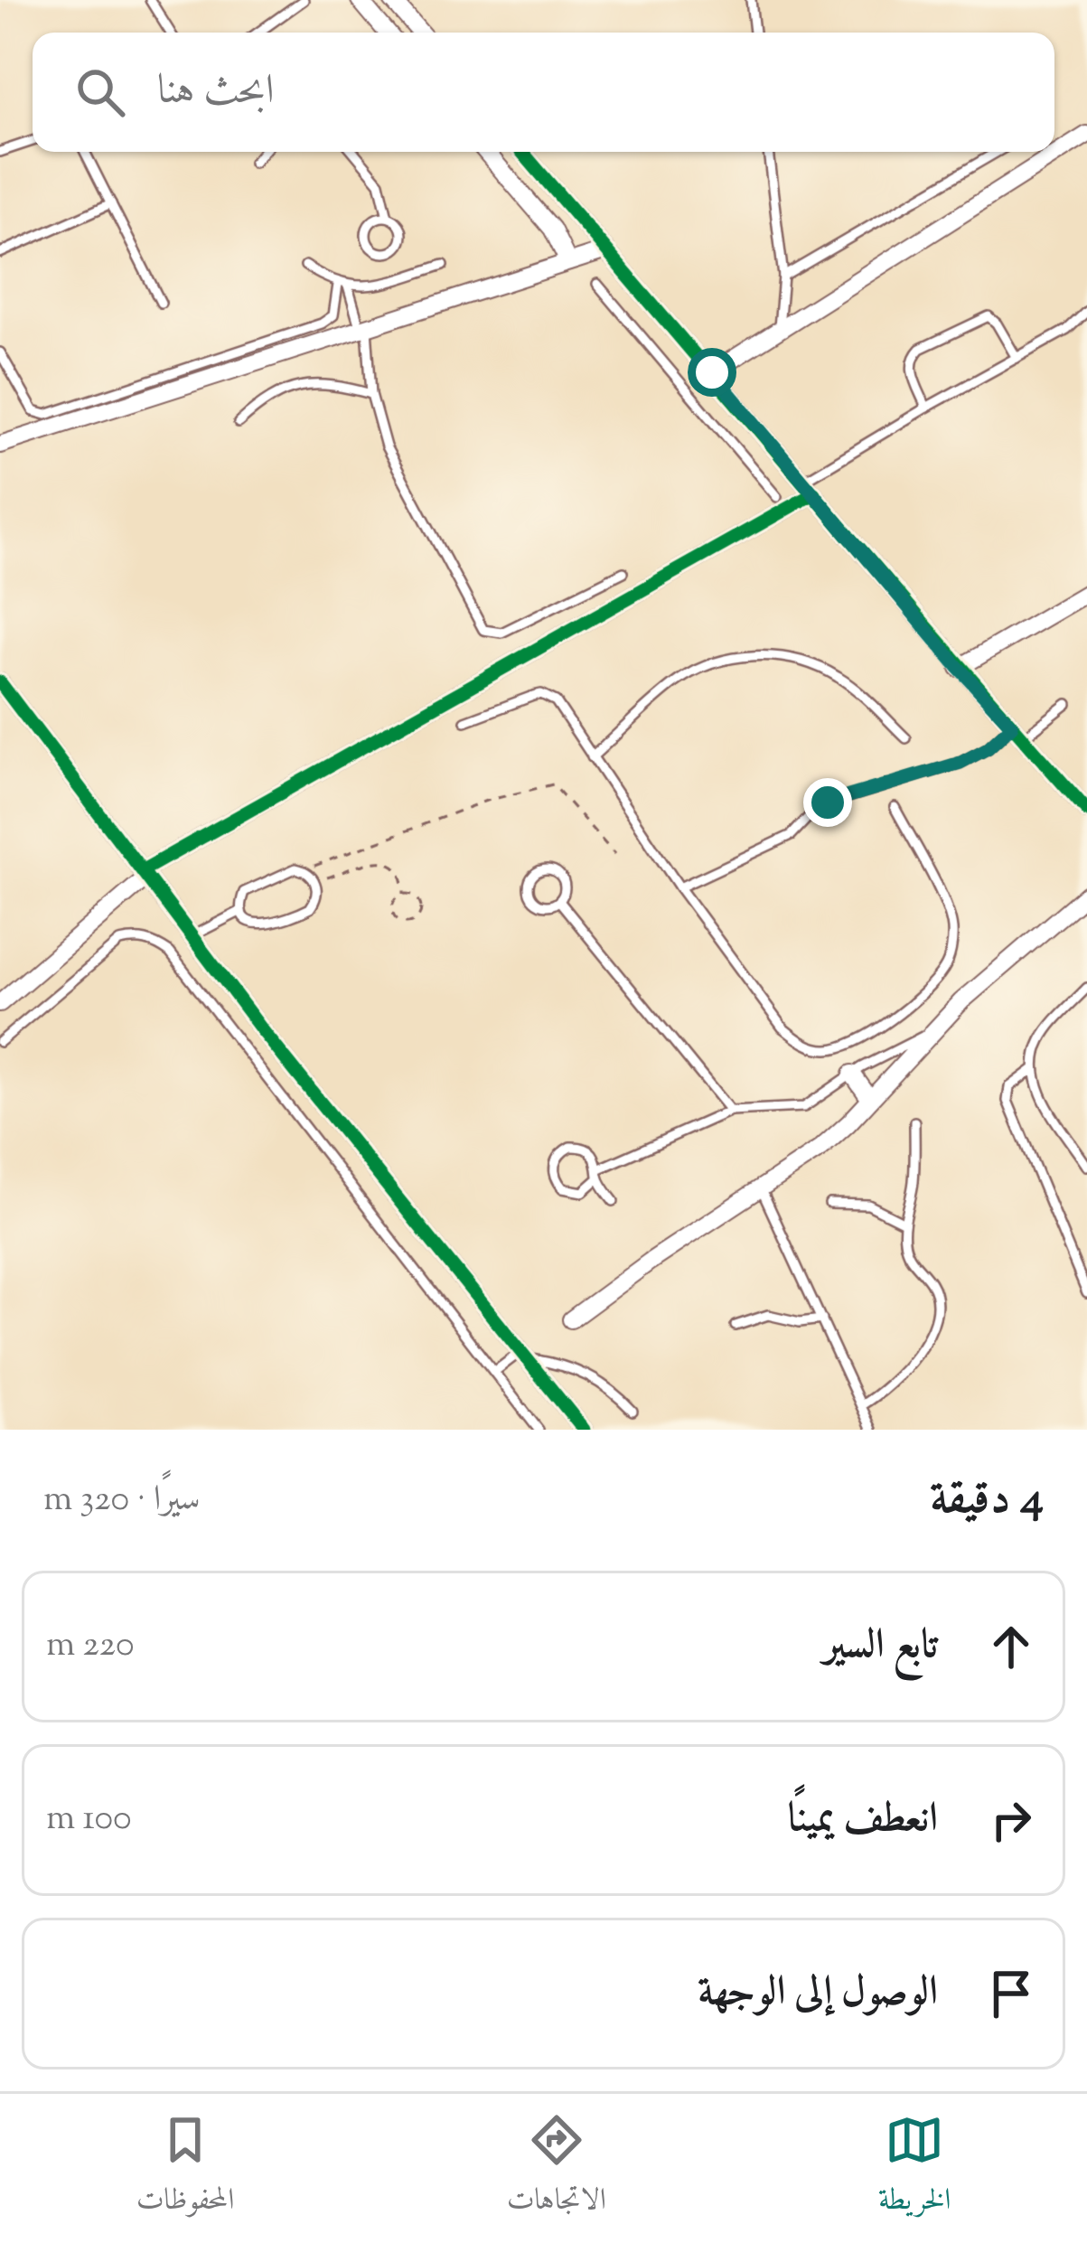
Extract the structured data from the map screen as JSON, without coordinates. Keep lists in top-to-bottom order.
{
  "page": {
    "search": "ابحث هنا",
    "heading": ["4 دقيقة", "سيرًا · 320 m"],
    "list": [
      ["تابع السير", "220 m"],
      ["انعطف يمينًا", "100 m"],
      "الوصول إلى الوجهة"
    ],
    "nav": ["الخريطة", "الاتجاهات", "المحفوظات"]
  }
}
